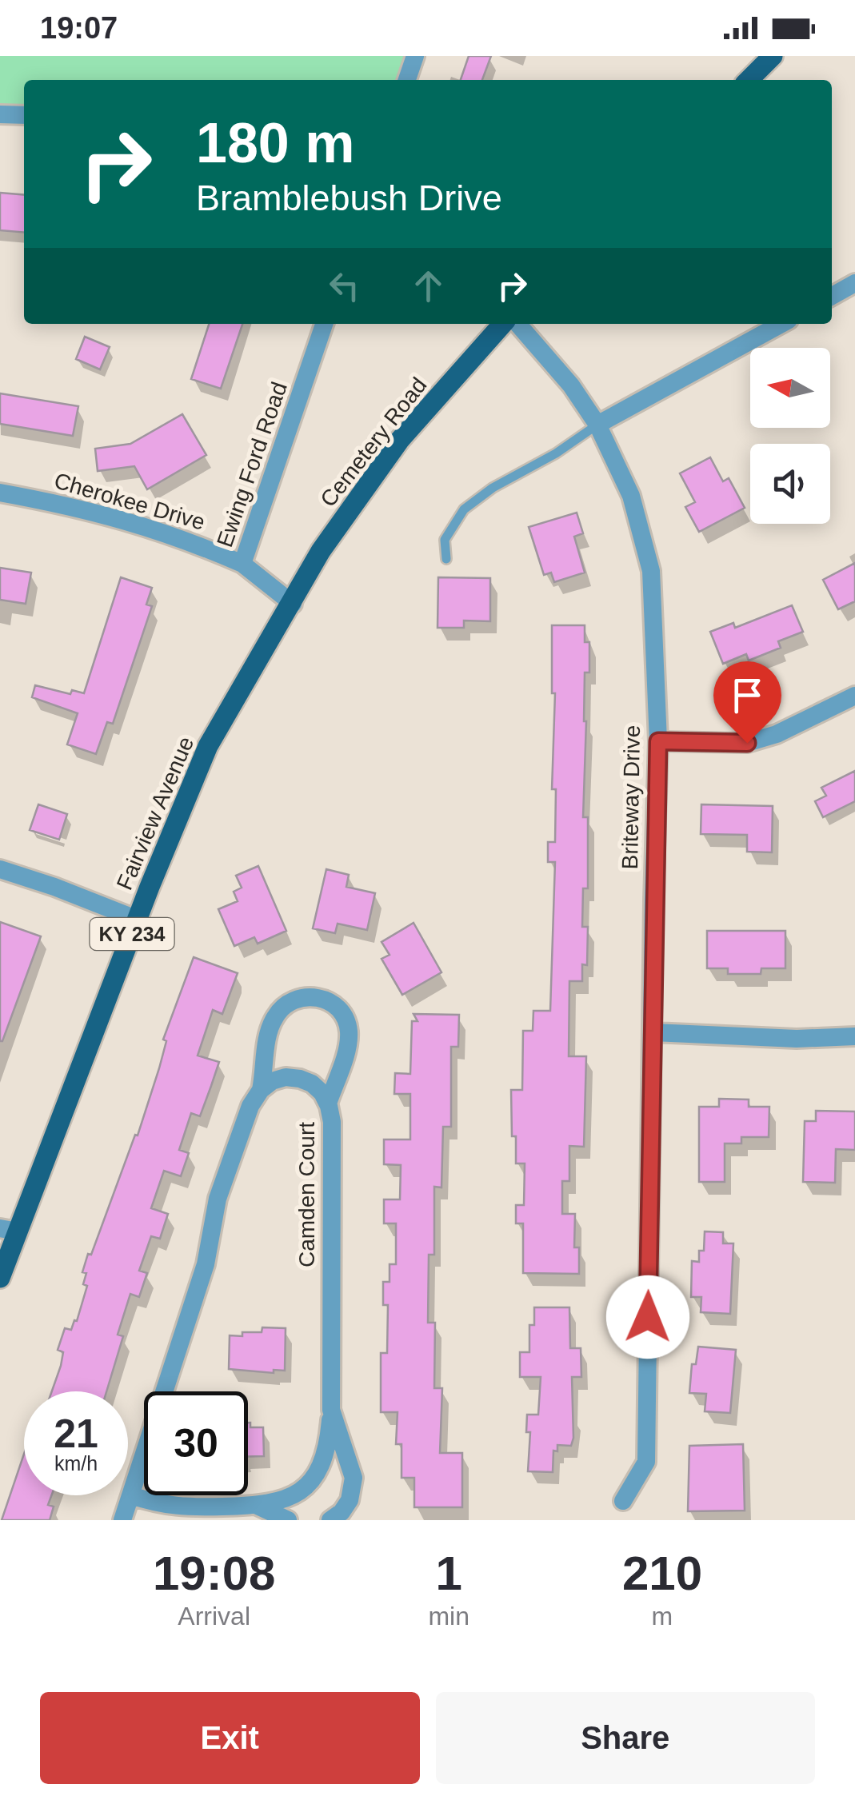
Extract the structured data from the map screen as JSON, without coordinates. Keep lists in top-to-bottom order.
{
  "streets": {
    "main road": ["Cemetery Road", "Fairview Avenue", "KY 234"],
    "street": [
      "Ewing Ford Road",
      "Cherokee Drive",
      "Briteway Drive",
      "Camden Court"
    ]
  },
  "crossings": [
    ["Cemetery Road", "Ewing Ford Road"],
    ["Cemetery Road", "Fairview Avenue"],
    ["Ewing Ford Road", "Cherokee Drive"],
    ["Ewing Ford Road", "Fairview Avenue"]
  ],
  "north": "left",
  "page": {
    "status": "19:07",
    "turn": ["180 m", "Bramblebush Drive"],
    "speed": "21 km/h",
    "limit": "30",
    "eta": [
      "19:08",
      "Arrival",
      "1",
      "min",
      "210",
      "m"
    ],
    "buttons": ["Exit", "Share"]
  }
}
